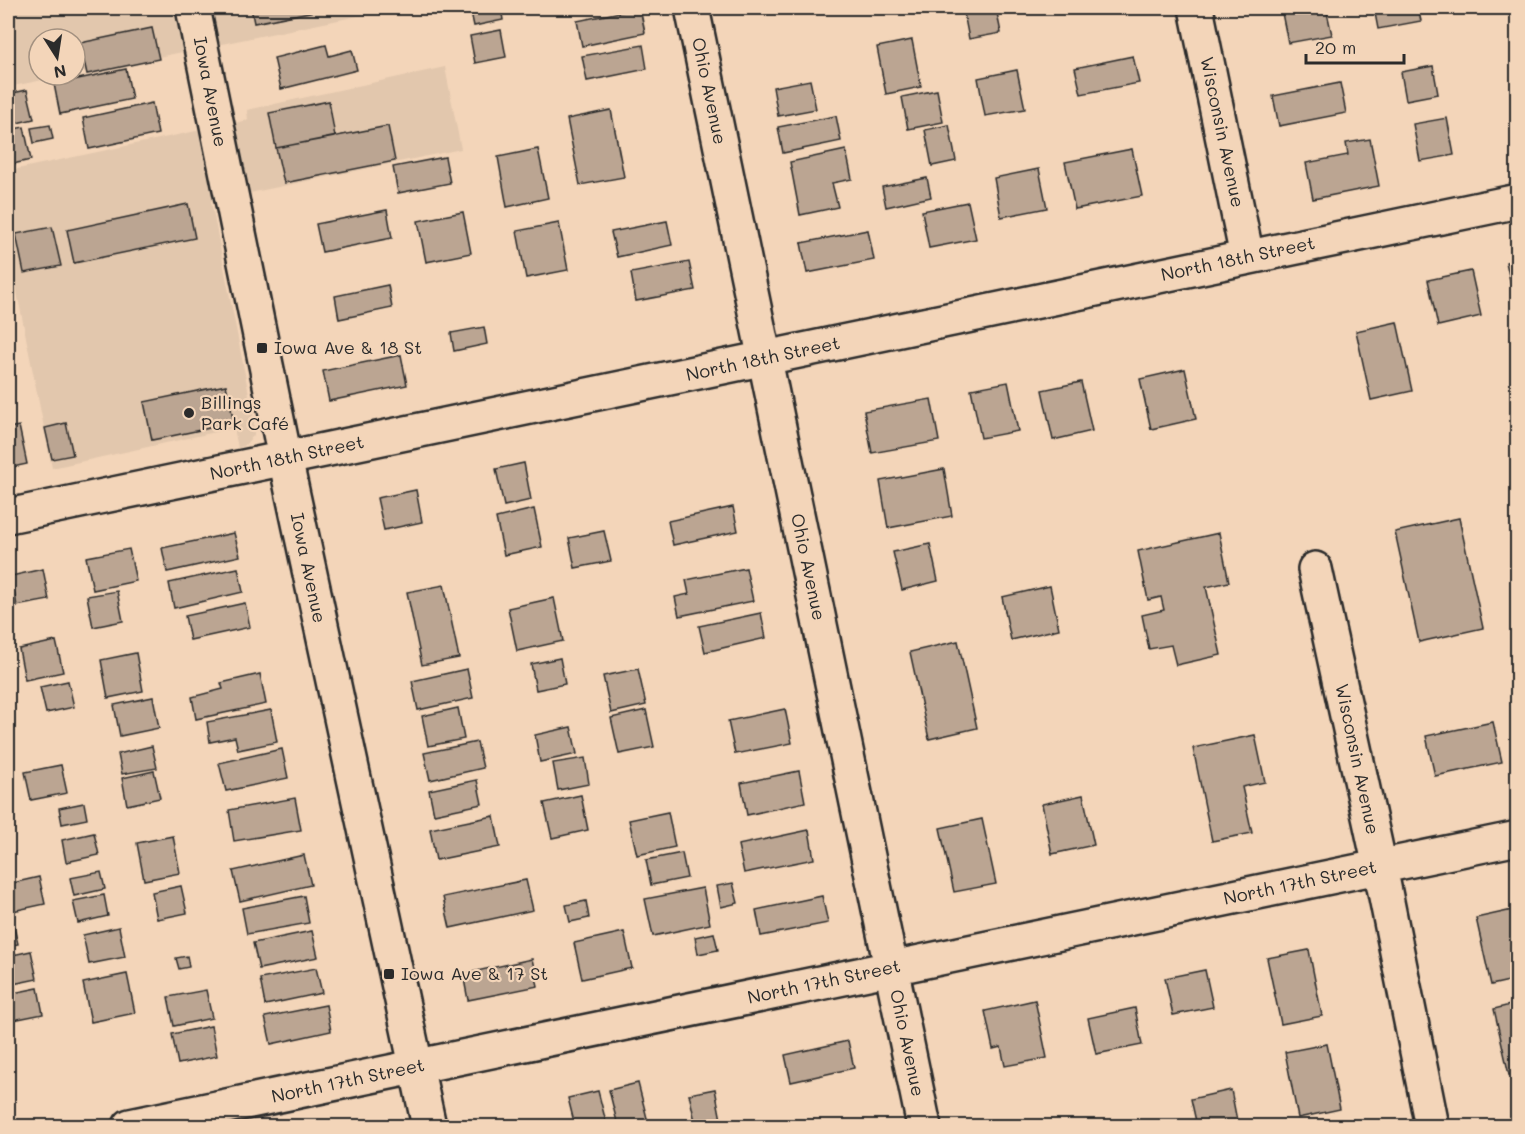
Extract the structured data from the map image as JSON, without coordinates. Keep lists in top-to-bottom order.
{
  "streets": {
    "street": [
      "Ohio Avenue",
      "Iowa Avenue",
      "Wisconsin Avenue",
      "North 18th Street",
      "North 17th Street"
    ]
  },
  "crossings": [
    ["Ohio Avenue", "North 18th Street"],
    ["Ohio Avenue", "North 17th Street"],
    ["Iowa Avenue", "North 18th Street"],
    ["Iowa Avenue", "North 17th Street"],
    ["Wisconsin Avenue", "North 18th Street"],
    ["Wisconsin Avenue", "North 17th Street"]
  ],
  "places": {
    "transit": ["Iowa Ave & 18 St", "Iowa Ave & 17 St"],
    "other": ["Billings Park Café"]
  },
  "scale_bar": "20 m",
  "north": "bottom"
}
